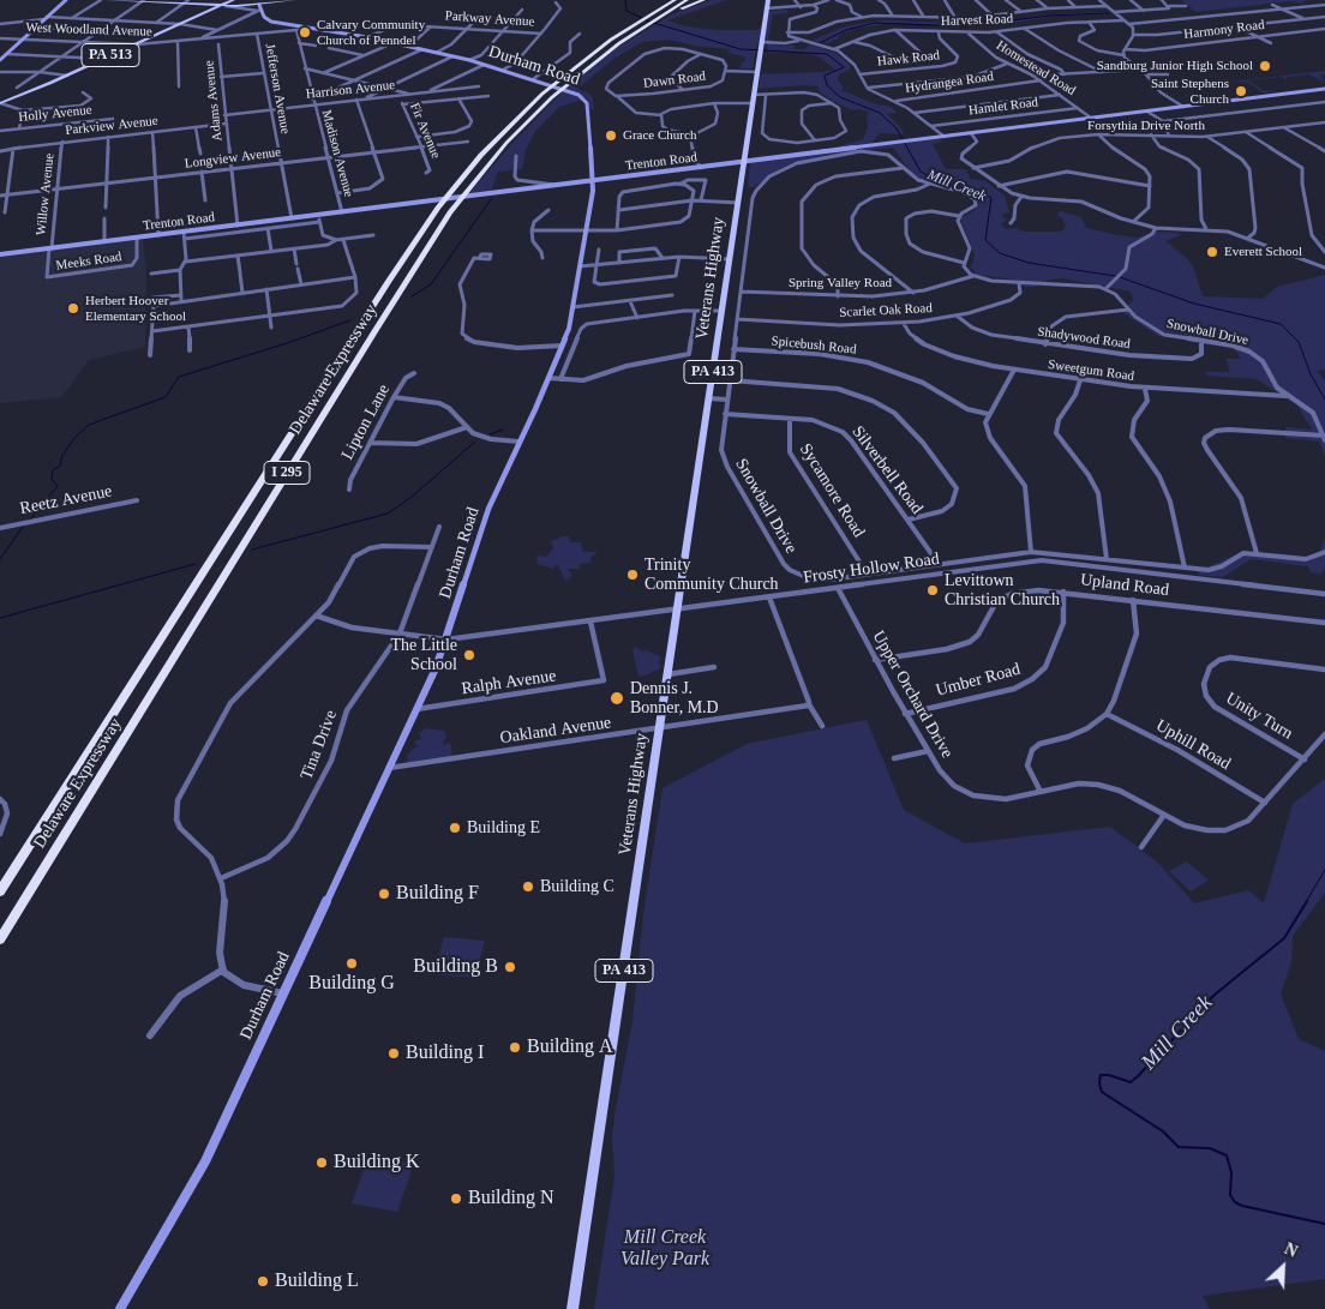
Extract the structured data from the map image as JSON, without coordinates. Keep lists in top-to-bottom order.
{
  "streets": {
    "highway": ["Delaware Expressway", "I 295"],
    "main road": [
      "PA 513",
      "Durham Road",
      "Trenton Road",
      "Veterans Highway",
      "PA 413"
    ],
    "street": [
      "Parkway Avenue",
      "Harvest Road",
      "West Woodland Avenue",
      "Harmony Road",
      "Hawk Road",
      "Homestead Road",
      "Dawn Road",
      "Hydrangea Road",
      "Jefferson Avenue",
      "Harrison Avenue",
      "Adams Avenue",
      "Hamlet Road",
      "Holly Avenue",
      "Parkview Avenue",
      "Forsythia Drive North",
      "Fir Avenue",
      "Madison Avenue",
      "Longview Avenue",
      "Willow Avenue",
      "Meeks Road",
      "Spring Valley Road",
      "Scarlet Oak Road",
      "Snowball Drive",
      "Shadywood Road",
      "Spicebush Road",
      "Sweetgum Road",
      "Lipton Lane",
      "Silverbell Road",
      "Sycamore Road",
      "Reetz Avenue",
      "Frosty Hollow Road",
      "Upland Road",
      "Umber Road",
      "Ralph Avenue",
      "Upper Orchard Drive",
      "Unity Turn",
      "Oakland Avenue",
      "Tina Drive",
      "Uphill Road"
    ]
  },
  "crossings": [
    ["Parkway Avenue", "Durham Road"],
    ["Harvest Road", "Hawk Road"],
    ["Harvest Road", "Homestead Road"],
    ["West Woodland Avenue", "PA 513"],
    ["West Woodland Avenue", "Durham Road"],
    ["West Woodland Avenue", "Jefferson Avenue"],
    ["West Woodland Avenue", "Madison Avenue"],
    ["Durham Road", "Trenton Road"],
    ["Durham Road", "Frosty Hollow Road"],
    ["Durham Road", "Ralph Avenue"],
    ["Durham Road", "Oakland Avenue"],
    ["Homestead Road", "Hydrangea Road"],
    ["Homestead Road", "Hamlet Road"],
    ["Homestead Road", "Trenton Road"],
    ["Dawn Road", "Veterans Highway"],
    ["Jefferson Avenue", "Harrison Avenue"],
    ["Jefferson Avenue", "Longview Avenue"],
    ["Jefferson Avenue", "Trenton Road"],
    ["Harrison Avenue", "Adams Avenue"],
    ["Harrison Avenue", "Fir Avenue"],
    ["Harrison Avenue", "Madison Avenue"],
    ["Adams Avenue", "Parkview Avenue"],
    ["Adams Avenue", "Longview Avenue"],
    ["Adams Avenue", "Trenton Road"],
    ["Parkview Avenue", "Willow Avenue"],
    ["Fir Avenue", "Longview Avenue"],
    ["Madison Avenue", "Longview Avenue"],
    ["Madison Avenue", "Trenton Road"],
    ["Longview Avenue", "Willow Avenue"],
    ["Trenton Road", "Willow Avenue"],
    ["Trenton Road", "Meeks Road"],
    ["Trenton Road", "Veterans Highway"],
    ["Willow Avenue", "Meeks Road"],
    ["Veterans Highway", "Frosty Hollow Road"],
    ["Veterans Highway", "Oakland Avenue"],
    ["Spring Valley Road", "Snowball Drive"],
    ["Scarlet Oak Road", "Snowball Drive"],
    ["Scarlet Oak Road", "Shadywood Road"],
    ["Scarlet Oak Road", "Sweetgum Road"],
    ["Snowball Drive", "Shadywood Road"],
    ["Snowball Drive", "Spicebush Road"],
    ["Snowball Drive", "Sweetgum Road"],
    ["Snowball Drive", "Silverbell Road"],
    ["Snowball Drive", "Sycamore Road"],
    ["Silverbell Road", "Sycamore Road"],
    ["Frosty Hollow Road", "Ralph Avenue"],
    ["Frosty Hollow Road", "Upper Orchard Drive"],
    ["Frosty Hollow Road", "Tina Drive"],
    ["Upland Road", "Umber Road"],
    ["Upland Road", "Upper Orchard Drive"],
    ["Umber Road", "Upper Orchard Drive"],
    ["Upper Orchard Drive", "Unity Turn"],
    ["Upper Orchard Drive", "Uphill Road"]
  ],
  "water": ["Mill Creek"],
  "parks": ["Mill Creek Valley Park"],
  "places": [
    "Calvary Community Church of Penndel",
    "Sandburg Junior High School",
    "Saint Stephens Church",
    "Grace Church",
    "Everett School",
    "Herbert Hoover Elementary School",
    "Trinity Community Church",
    "Levittown Christian Church",
    "The Little School",
    "Dennis J. Bonner, M.D",
    "Building E",
    "Building C",
    "Building F",
    "Building G",
    "Building B",
    "Building A",
    "Building I",
    "Building K",
    "Building N",
    "Building L"
  ],
  "north": "top right"
}
